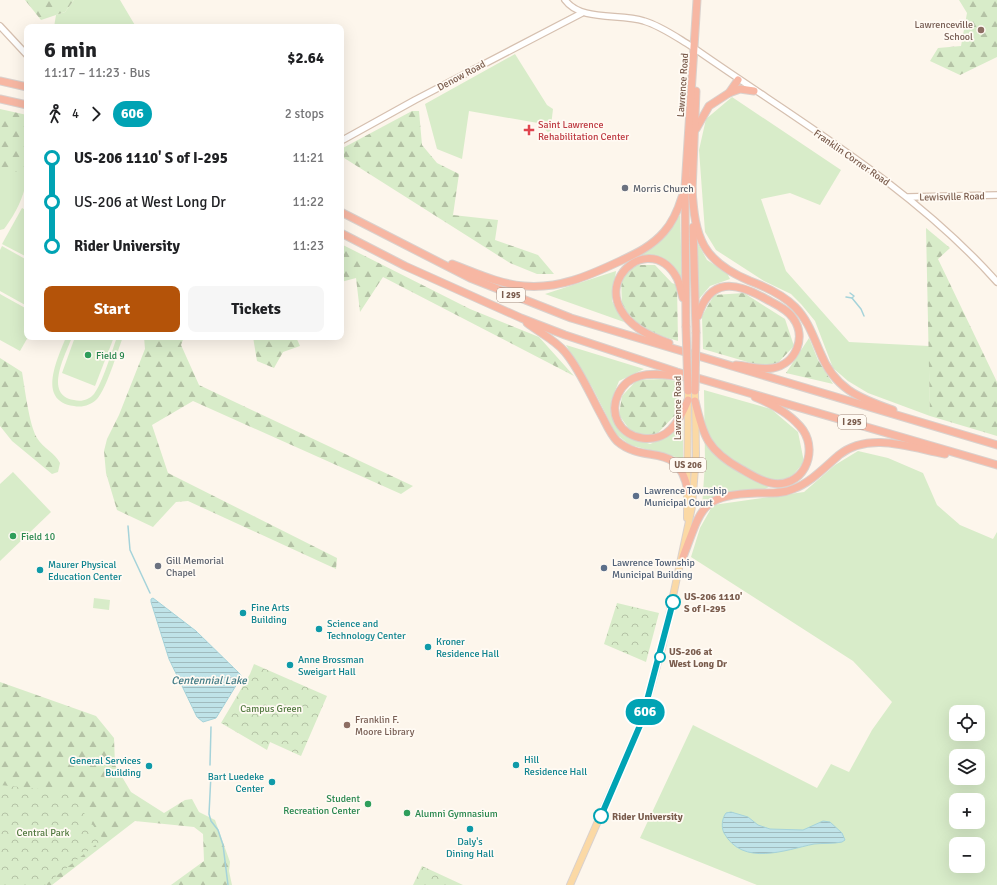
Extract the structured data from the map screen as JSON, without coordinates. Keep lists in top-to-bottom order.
{
  "streets": {
    "highway": ["Lawrence Road", "I 295", "US 206"],
    "street": ["Denow Road", "Franklin Corner Road", "Lewisville Road"]
  },
  "crossings": [
    ["Denow Road", "Franklin Corner Road"],
    ["Lawrence Road", "Franklin Corner Road"],
    ["Lawrence Road", "US 206"],
    ["Franklin Corner Road", "Lewisville Road"],
    ["Franklin Corner Road", "US 206"]
  ],
  "water": ["Centennial Lake"],
  "parks": ["Campus Green", "Central Park"],
  "places": {
    "other": [
      "Lawrenceville School",
      "Morris Church",
      "Field 9",
      "Lawrence Township Municipal Court",
      "Field 10",
      "Gill Memorial Chapel",
      "Lawrence Township Municipal Building",
      "Maurer Physical Education Center",
      "US-206 1110' S of I-295",
      "Fine Arts Building",
      "Science and Technology Center",
      "Kroner Residence Hall",
      "US-206 at West Long Dr",
      "Anne Brossman Sweigart Hall",
      "Franklin F. Moore Library",
      "Hill Residence Hall",
      "General Services Building",
      "Bart Luedeke Center",
      "Student Recreation Center",
      "Alumni Gymnasium",
      "Rider University",
      "Daly's Dining Hall"
    ],
    "health": ["Saint Lawrence Rehabilitation Center"]
  },
  "lines": ["bus line 606"],
  "page": {
    "on_map": "606",
    "heading": ["6 min", "11:17 – 11:23 · Bus", "$2.64"],
    "legs": ["4", "606", "2 stops"],
    "list": [
      {
        "name": "US-206 1110' S of I-295",
        "value": "11:21"
      },
      {
        "name": "US-206 at West Long Dr",
        "value": "11:22"
      },
      {
        "name": "Rider University",
        "value": "11:23"
      }
    ],
    "buttons": ["Start", "Tickets"],
    "map_buttons": ["+", "−"]
  }
}
